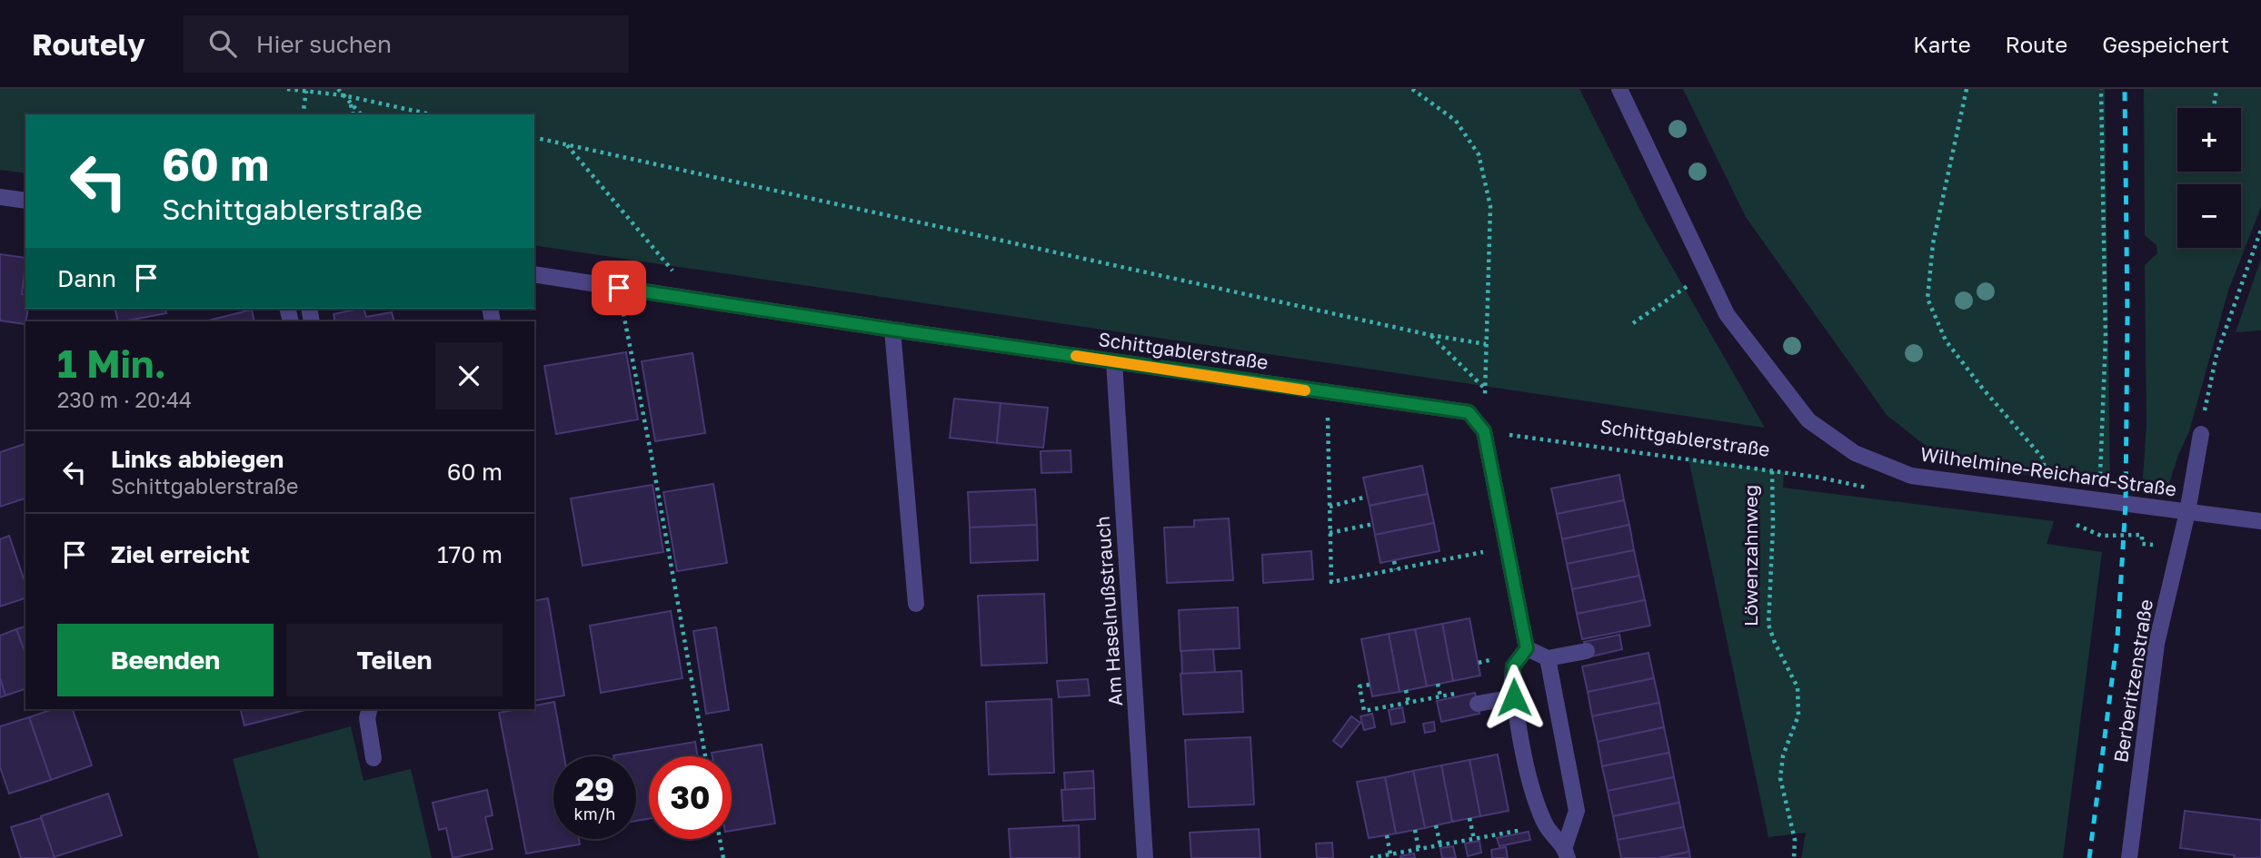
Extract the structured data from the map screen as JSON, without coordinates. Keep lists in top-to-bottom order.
{
  "streets": {
    "street": [
      "Schittgablerstraße",
      "Wilhelmine-Reichard-Straße",
      "Am Haselnußstrauch",
      "Berberitzenstraße"
    ],
    "path": ["Löwenzahnweg"]
  },
  "crossings": [
    ["Schittgablerstraße", "Löwenzahnweg"],
    ["Schittgablerstraße", "Am Haselnußstrauch"],
    ["Wilhelmine-Reichard-Straße", "Berberitzenstraße"]
  ],
  "page": {
    "header": "Routely",
    "search": "Hier suchen",
    "nav": ["Karte", "Route", "Gespeichert"],
    "map_buttons": ["+", "−"],
    "turn": ["60 m", "Schittgablerstraße"],
    "then": "Dann",
    "heading": ["1 Min.", "230 m · 20:44"],
    "list": [
      {
        "name": "Links abbiegen",
        "note": "Schittgablerstraße",
        "value": "60 m"
      },
      {
        "name": "Ziel erreicht",
        "value": "170 m"
      }
    ],
    "buttons": ["Beenden", "Teilen"],
    "speed": "29 km/h",
    "limit": "30"
  }
}
